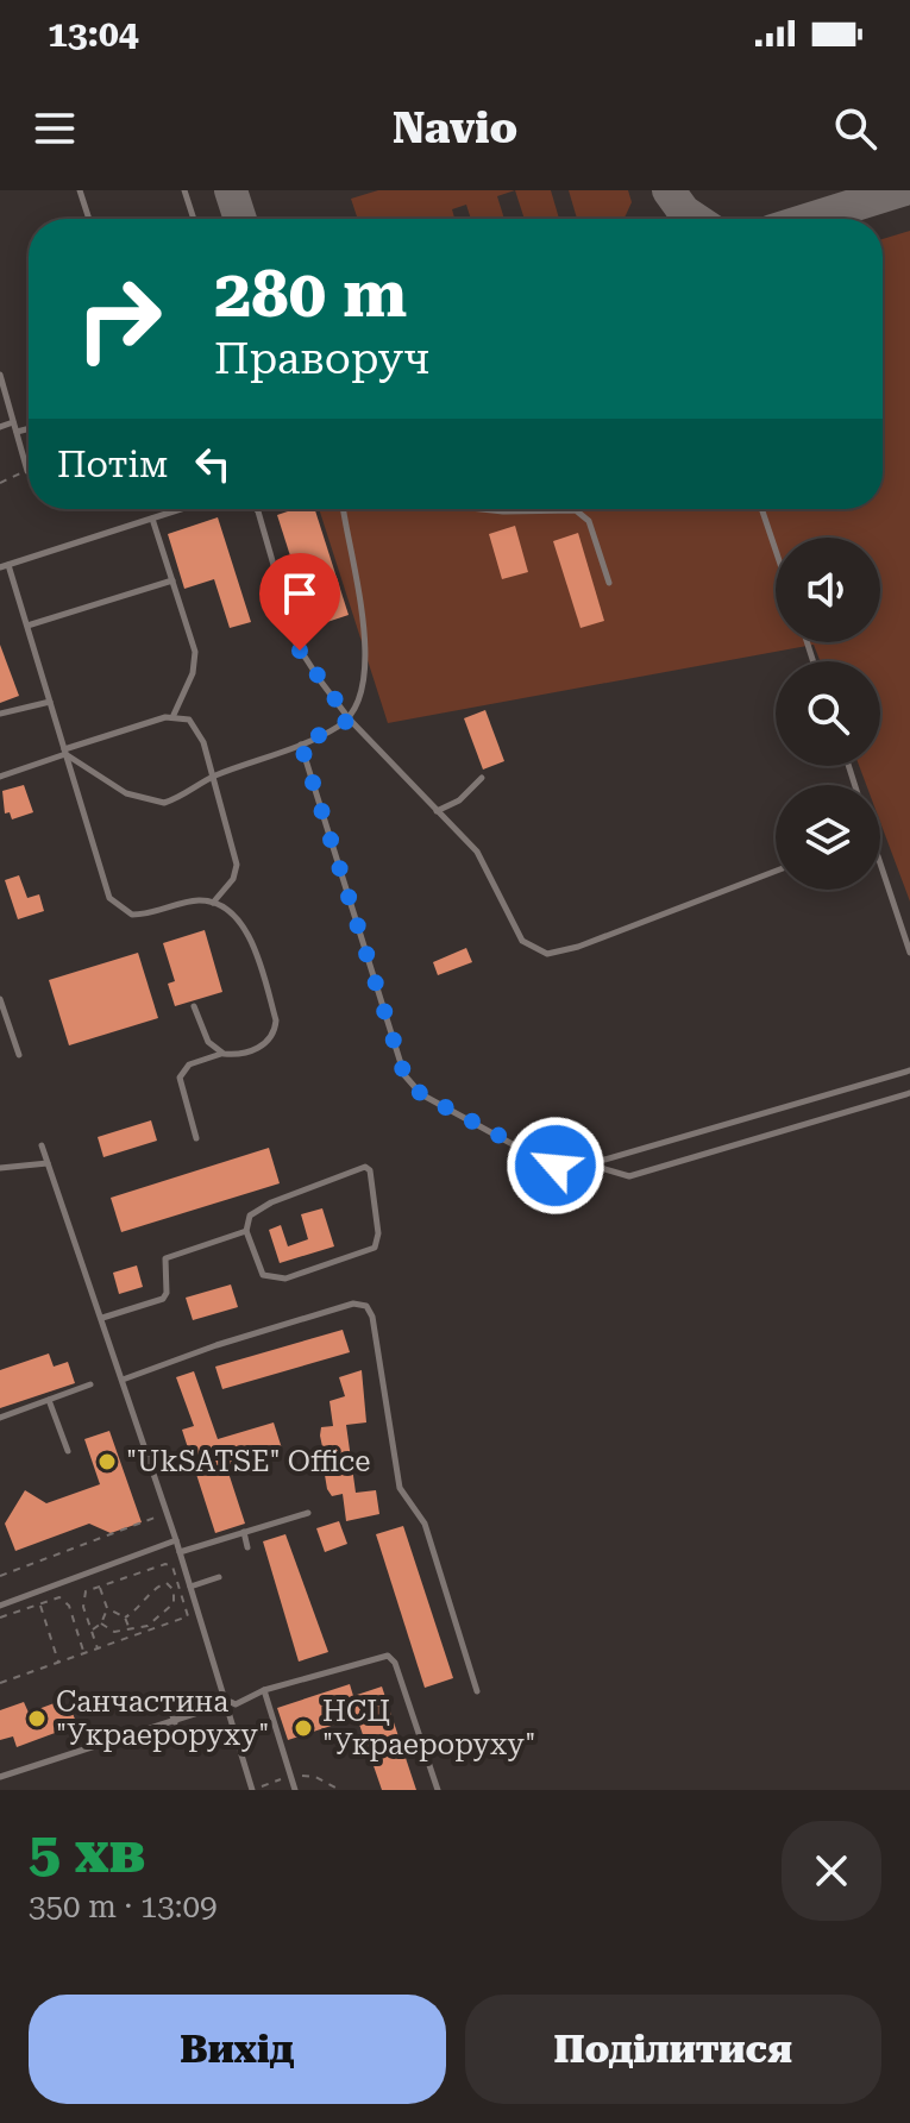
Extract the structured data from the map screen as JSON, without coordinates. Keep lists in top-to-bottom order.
{
  "places": ["\"UkSATSE\" Office", "Санчастина \"Украероруху\"", "НСЦ \"Украероруху\""],
  "page": {
    "status": "13:04",
    "header": "Navio",
    "turn": ["280 m", "Праворуч"],
    "then": "Потім",
    "heading": ["5 хв", "350 m · 13:09"],
    "buttons": ["Вихід", "Поділитися"]
  }
}
